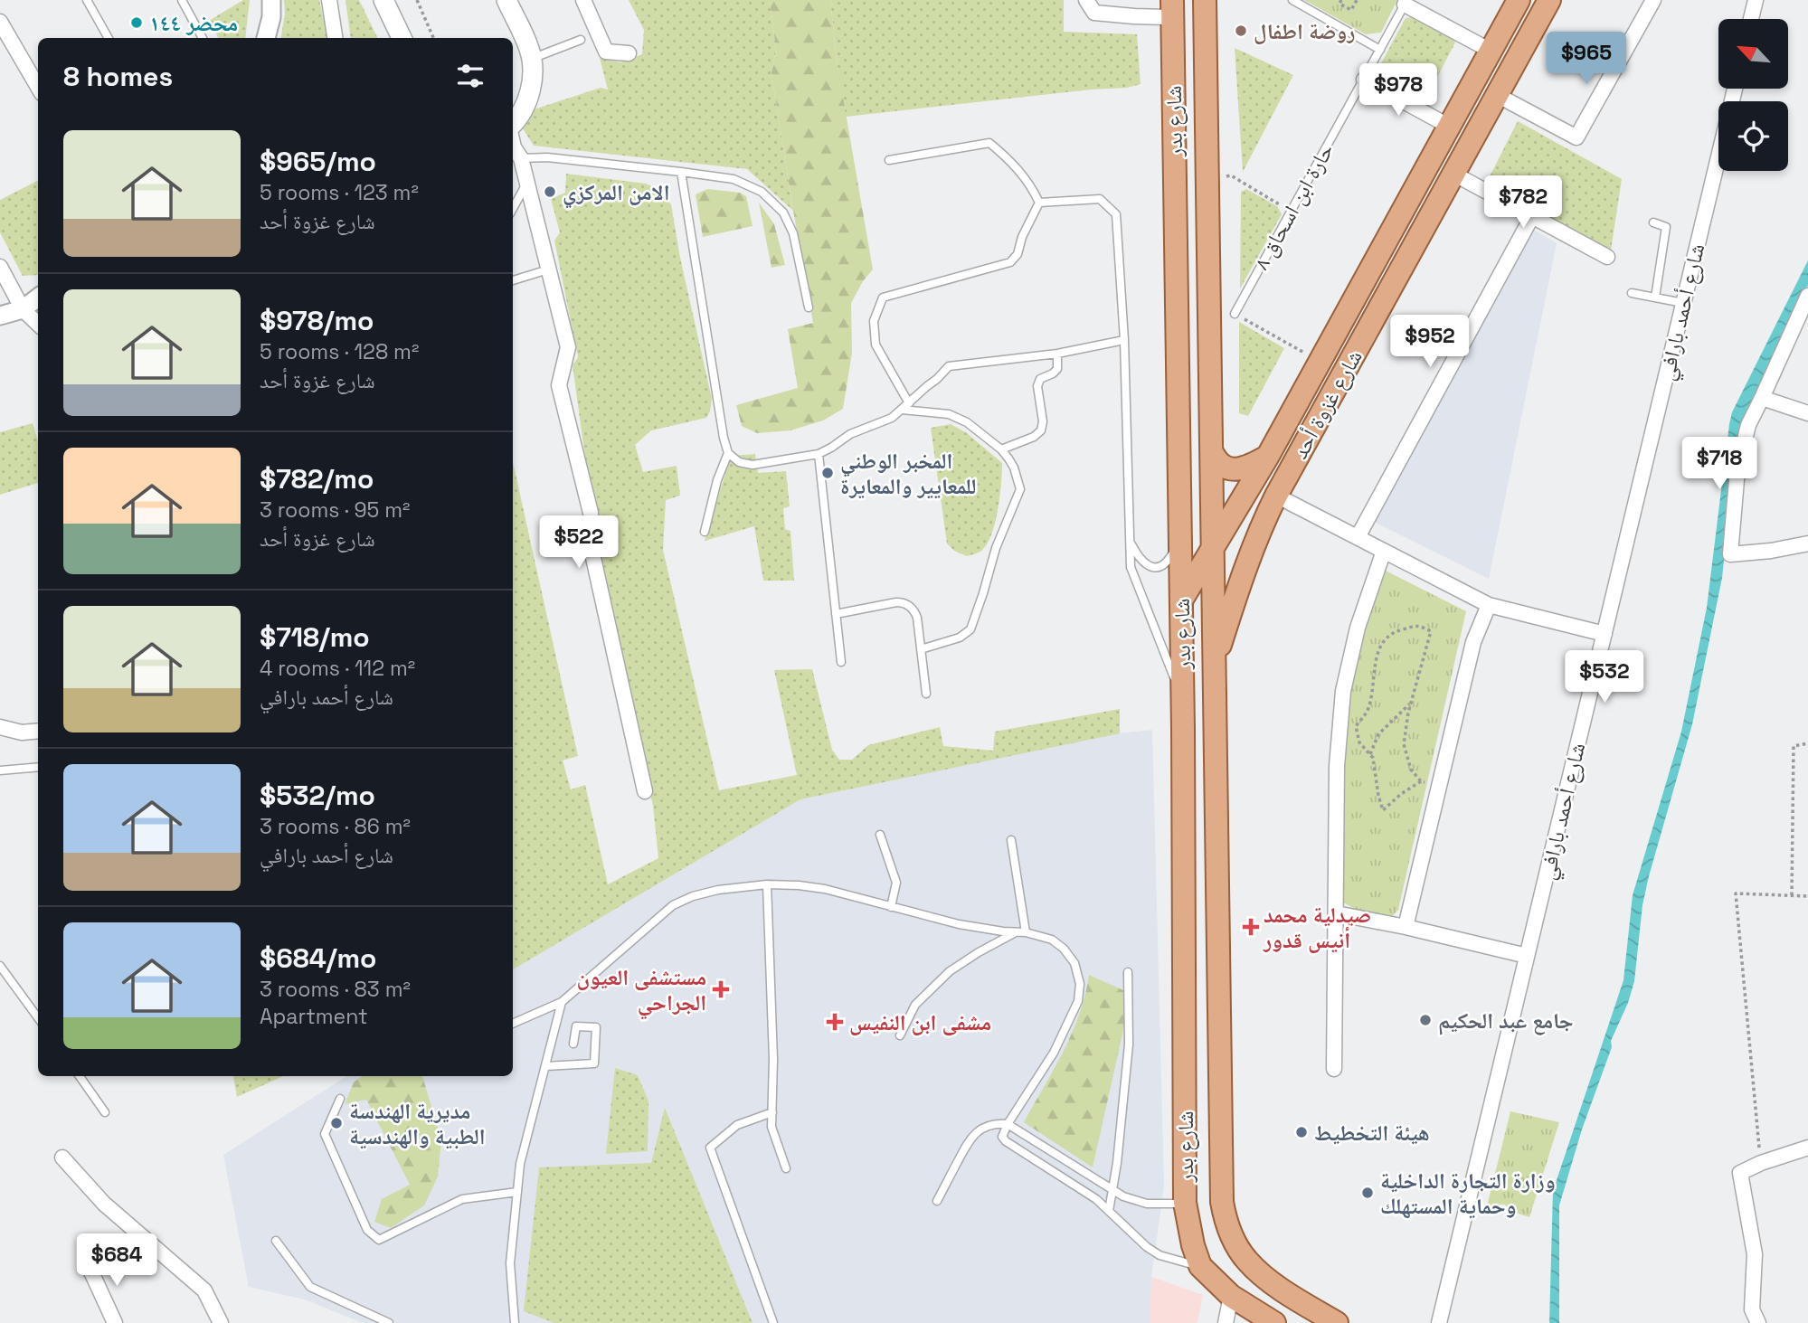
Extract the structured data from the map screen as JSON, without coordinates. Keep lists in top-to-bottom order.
{
  "streets": {
    "main road": ["شارع بدر", "شارع غزوة أحد"],
    "street": ["شارع أحمد بارافي"],
    "lane": ["حارة ابن اسحاق ٨"]
  },
  "crossings": [
    ["شارع بدر", "شارع غزوة أحد"]
  ],
  "places": {
    "other": [
      "محضر ١٤٤",
      "روضة اطفال",
      "الامن المركزي",
      "المخبر الوطني للمعايير والمعايرة",
      "جامع عبد الحكيم",
      "مديرية الهندسة الطبية والهندسية",
      "هيئة التخطيط",
      "وزارة التجارة الداخلية وحماية المستهلك"
    ],
    "health": ["صيدلية محمد أنيس قدور", "مستشفى العيون الجراحي", "مشفى ابن النفيس"]
  },
  "north": "top left",
  "page": {
    "price": [
      "$965",
      "$978",
      "$782",
      "$952",
      "$718",
      "$522",
      "$532",
      "$684"
    ],
    "heading": "8 homes",
    "list": [
      {
        "name": "$965/mo",
        "note": "5 rooms · 123 m² · شارع غزوة أحد"
      },
      {
        "name": "$978/mo",
        "note": "5 rooms · 128 m² · شارع غزوة أحد"
      },
      {
        "name": "$782/mo",
        "note": "3 rooms · 95 m² · شارع غزوة أحد"
      },
      {
        "name": "$718/mo",
        "note": "4 rooms · 112 m² · شارع أحمد بارافي"
      },
      {
        "name": "$532/mo",
        "note": "3 rooms · 86 m² · شارع أحمد بارافي"
      },
      {
        "name": "$684/mo",
        "note": "3 rooms · 83 m² · Apartment"
      }
    ]
  }
}
